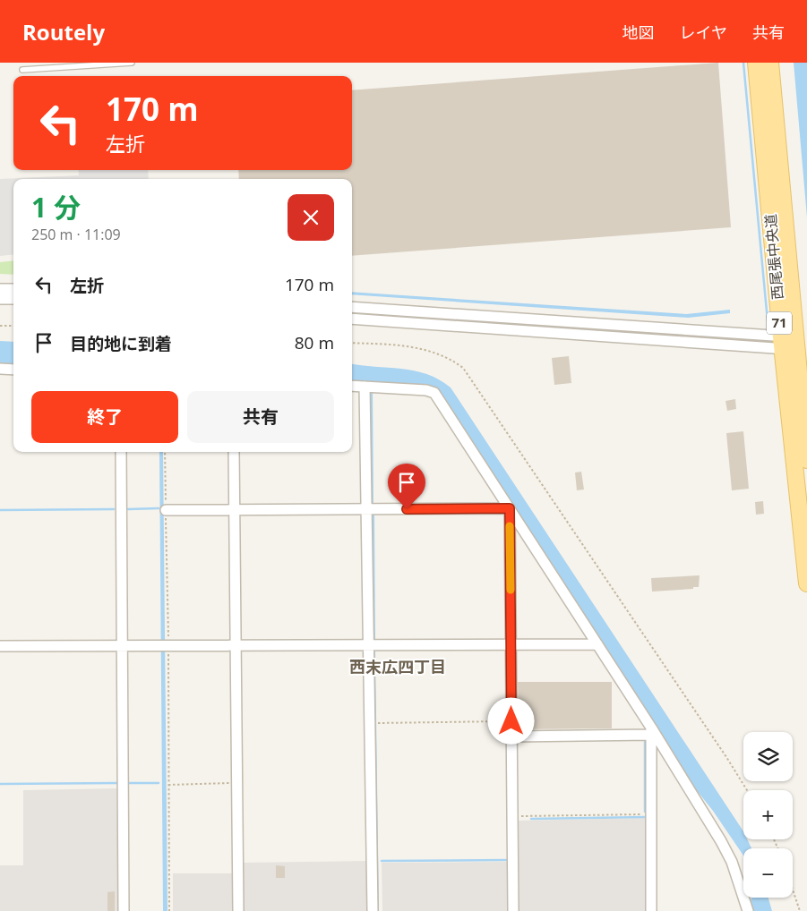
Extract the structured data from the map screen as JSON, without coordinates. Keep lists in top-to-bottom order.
{
  "streets": {
    "main road": ["西尾張中央道", "71"]
  },
  "districts": ["西末広四丁目"],
  "page": {
    "header": "Routely",
    "nav": ["地図", "レイヤ", "共有"],
    "turn": ["170 m", "左折"],
    "heading": ["1 分", "250 m · 11:09"],
    "list": [
      {
        "name": "左折",
        "value": "170 m"
      },
      {
        "name": "目的地に到着",
        "value": "80 m"
      }
    ],
    "buttons": ["終了", "共有"],
    "map_buttons": ["+", "−"]
  }
}
